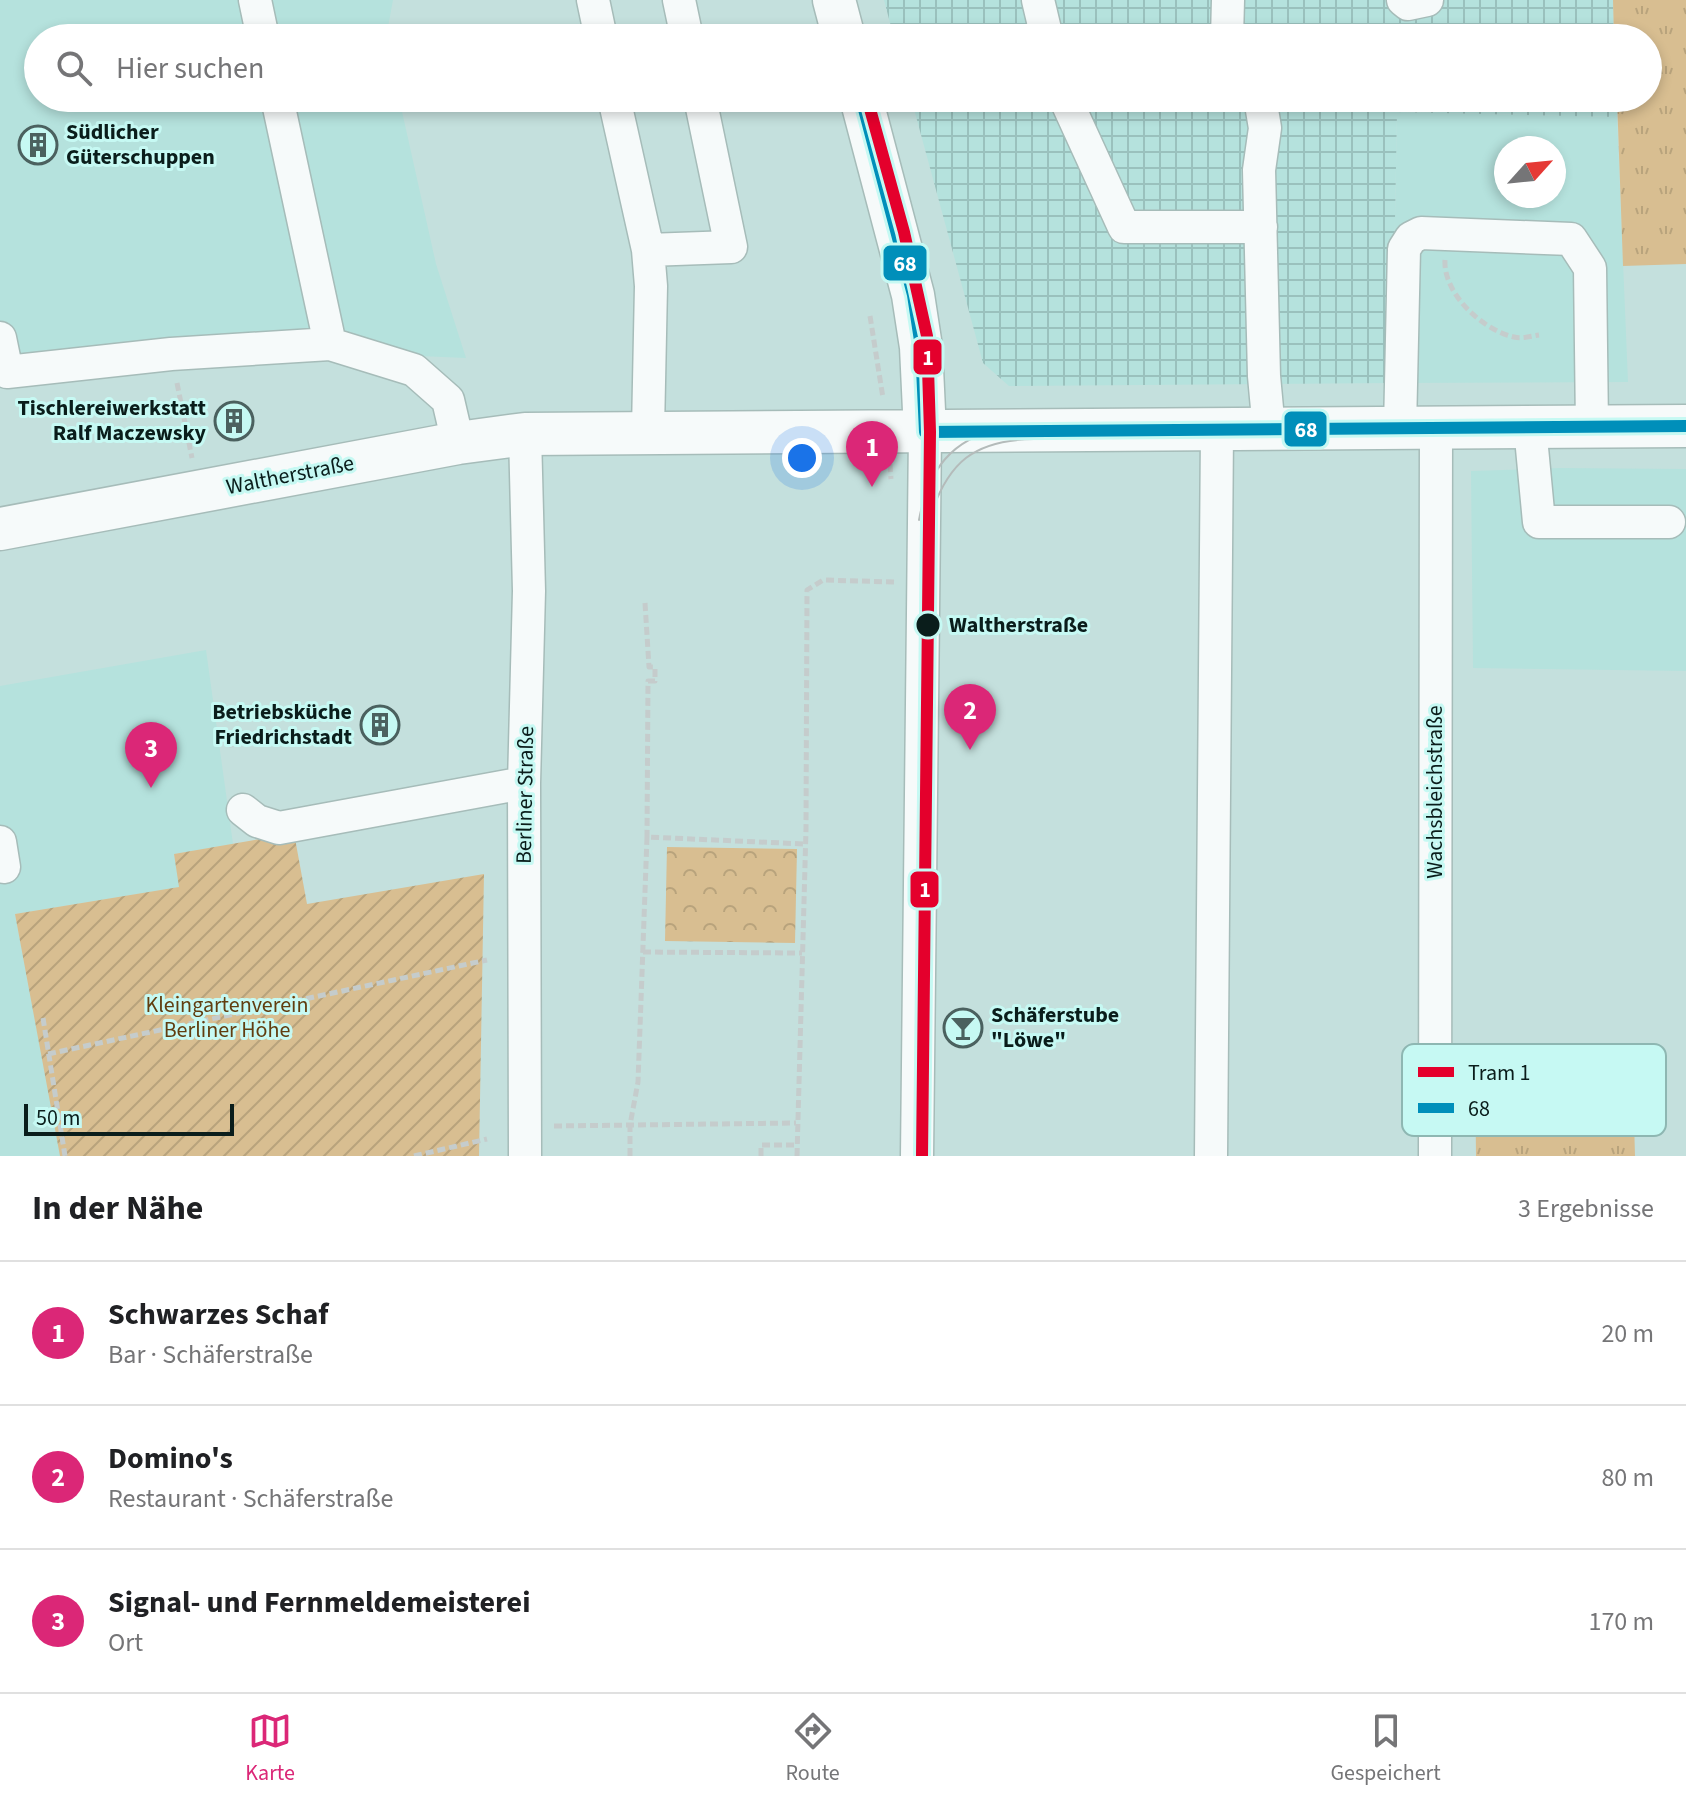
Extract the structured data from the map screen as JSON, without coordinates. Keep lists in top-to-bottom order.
{
  "streets": {
    "main road": ["Waltherstraße"],
    "street": ["Wachsbleichstraße", "Berliner Straße"]
  },
  "crossings": [
    ["Waltherstraße", "Wachsbleichstraße"],
    ["Waltherstraße", "Berliner Straße"]
  ],
  "parks": ["Kleingartenverein Berliner Höhe"],
  "places": {
    "building": ["Südlicher Güterschuppen", "Tischlereiwerkstatt Ralf Maczewsky", "Betriebsküche Friedrichstadt"],
    "other": ["Waltherstraße"],
    "bar": ["Schäferstube \"Löwe\""]
  },
  "lines": ["tram line 1", "transit line 68"],
  "legend": ["Tram 1", "68"],
  "scale_bar": "50 m",
  "north": "top right",
  "page": {
    "search": "Hier suchen",
    "pins": ["1", "2", "3"],
    "scale": "50 m",
    "heading": ["In der Nähe", "3 Ergebnisse"],
    "list": [
      {
        "mark": "1",
        "name": "Schwarzes Schaf",
        "note": "Bar · Schäferstraße",
        "value": "20 m"
      },
      {
        "mark": "2",
        "name": "Domino's",
        "note": "Restaurant · Schäferstraße",
        "value": "80 m"
      },
      {
        "mark": "3",
        "name": "Signal- und Fernmeldemeisterei",
        "note": "Ort",
        "value": "170 m"
      }
    ],
    "nav": ["Karte", "Route", "Gespeichert"]
  }
}
